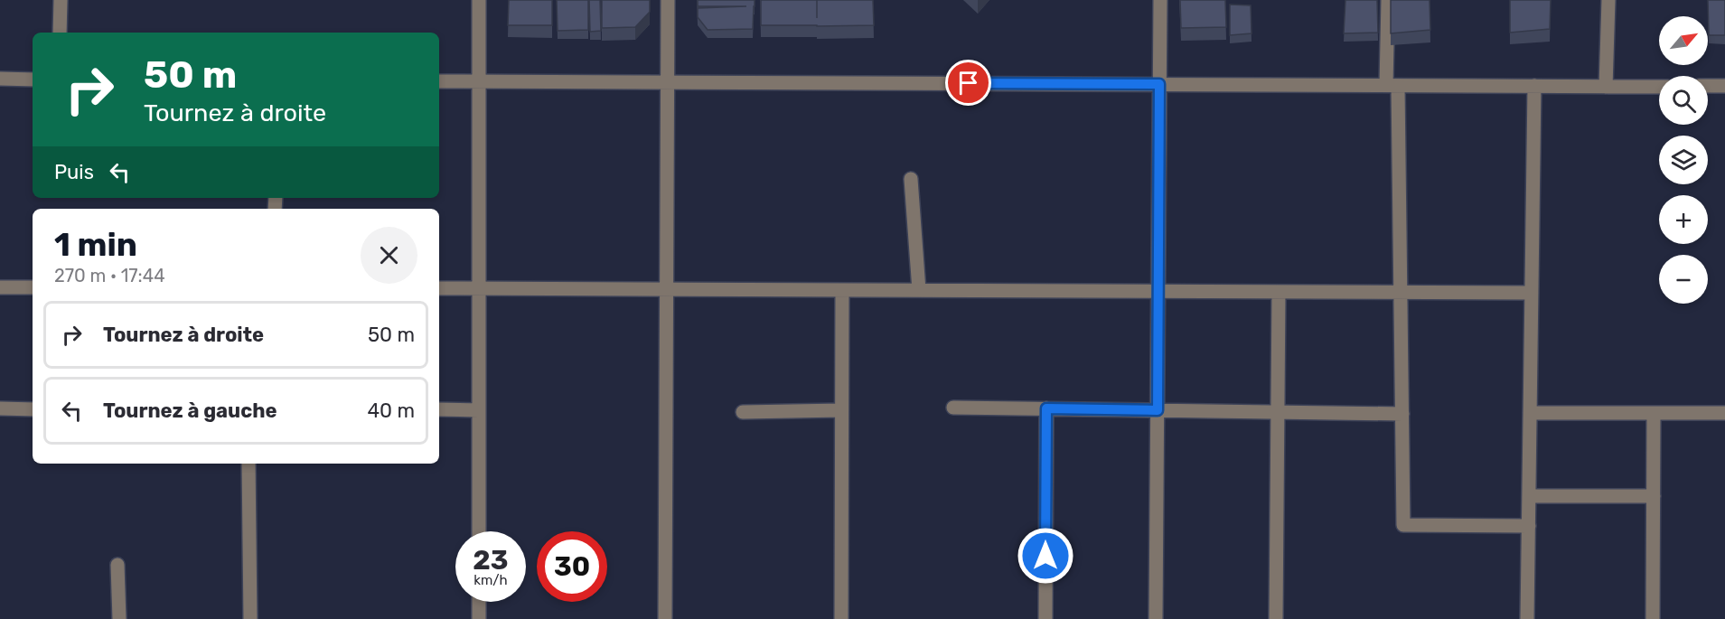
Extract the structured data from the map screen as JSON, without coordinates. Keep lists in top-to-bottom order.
{
  "north": "top right",
  "page": {
    "map_buttons": ["+", "−"],
    "turn": ["50 m", "Tournez à droite"],
    "then": "Puis",
    "heading": ["1 min", "270 m · 17:44"],
    "list": [
      {
        "name": "Tournez à droite",
        "value": "50 m"
      },
      {
        "name": "Tournez à gauche",
        "value": "40 m"
      }
    ],
    "speed": "23 km/h",
    "limit": "30"
  }
}
